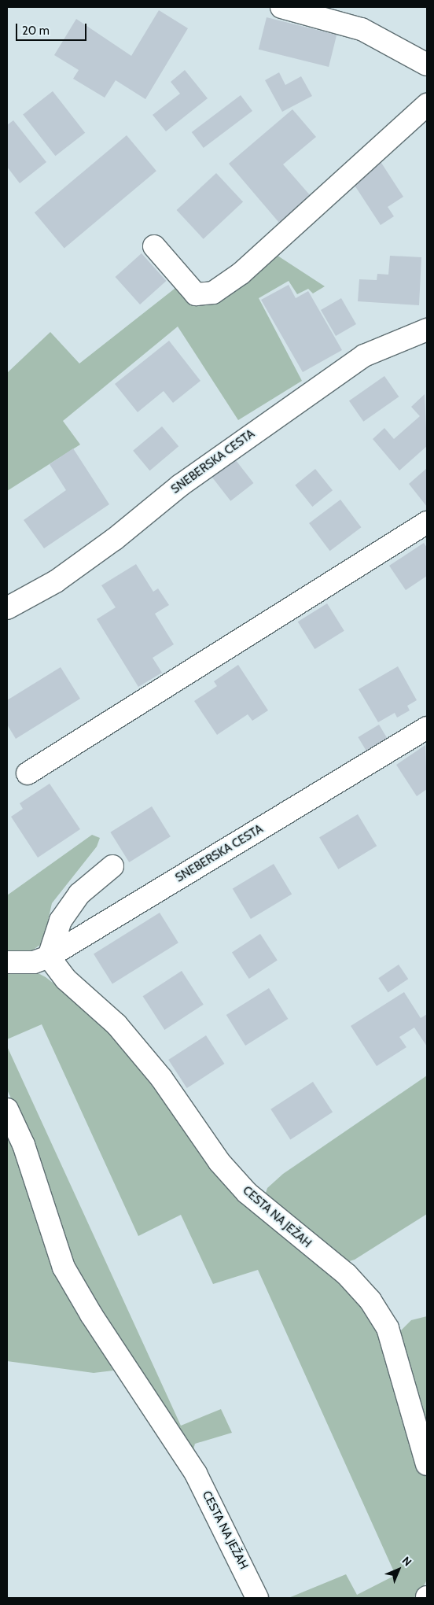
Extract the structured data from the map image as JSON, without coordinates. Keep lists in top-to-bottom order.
{
  "streets": {
    "street": ["SNEBERSKA CESTA", "CESTA NA JEŽAH"]
  },
  "crossings": [
    ["SNEBERSKA CESTA", "CESTA NA JEŽAH"]
  ],
  "scale_bar": "20 m",
  "north": "top right"
}
